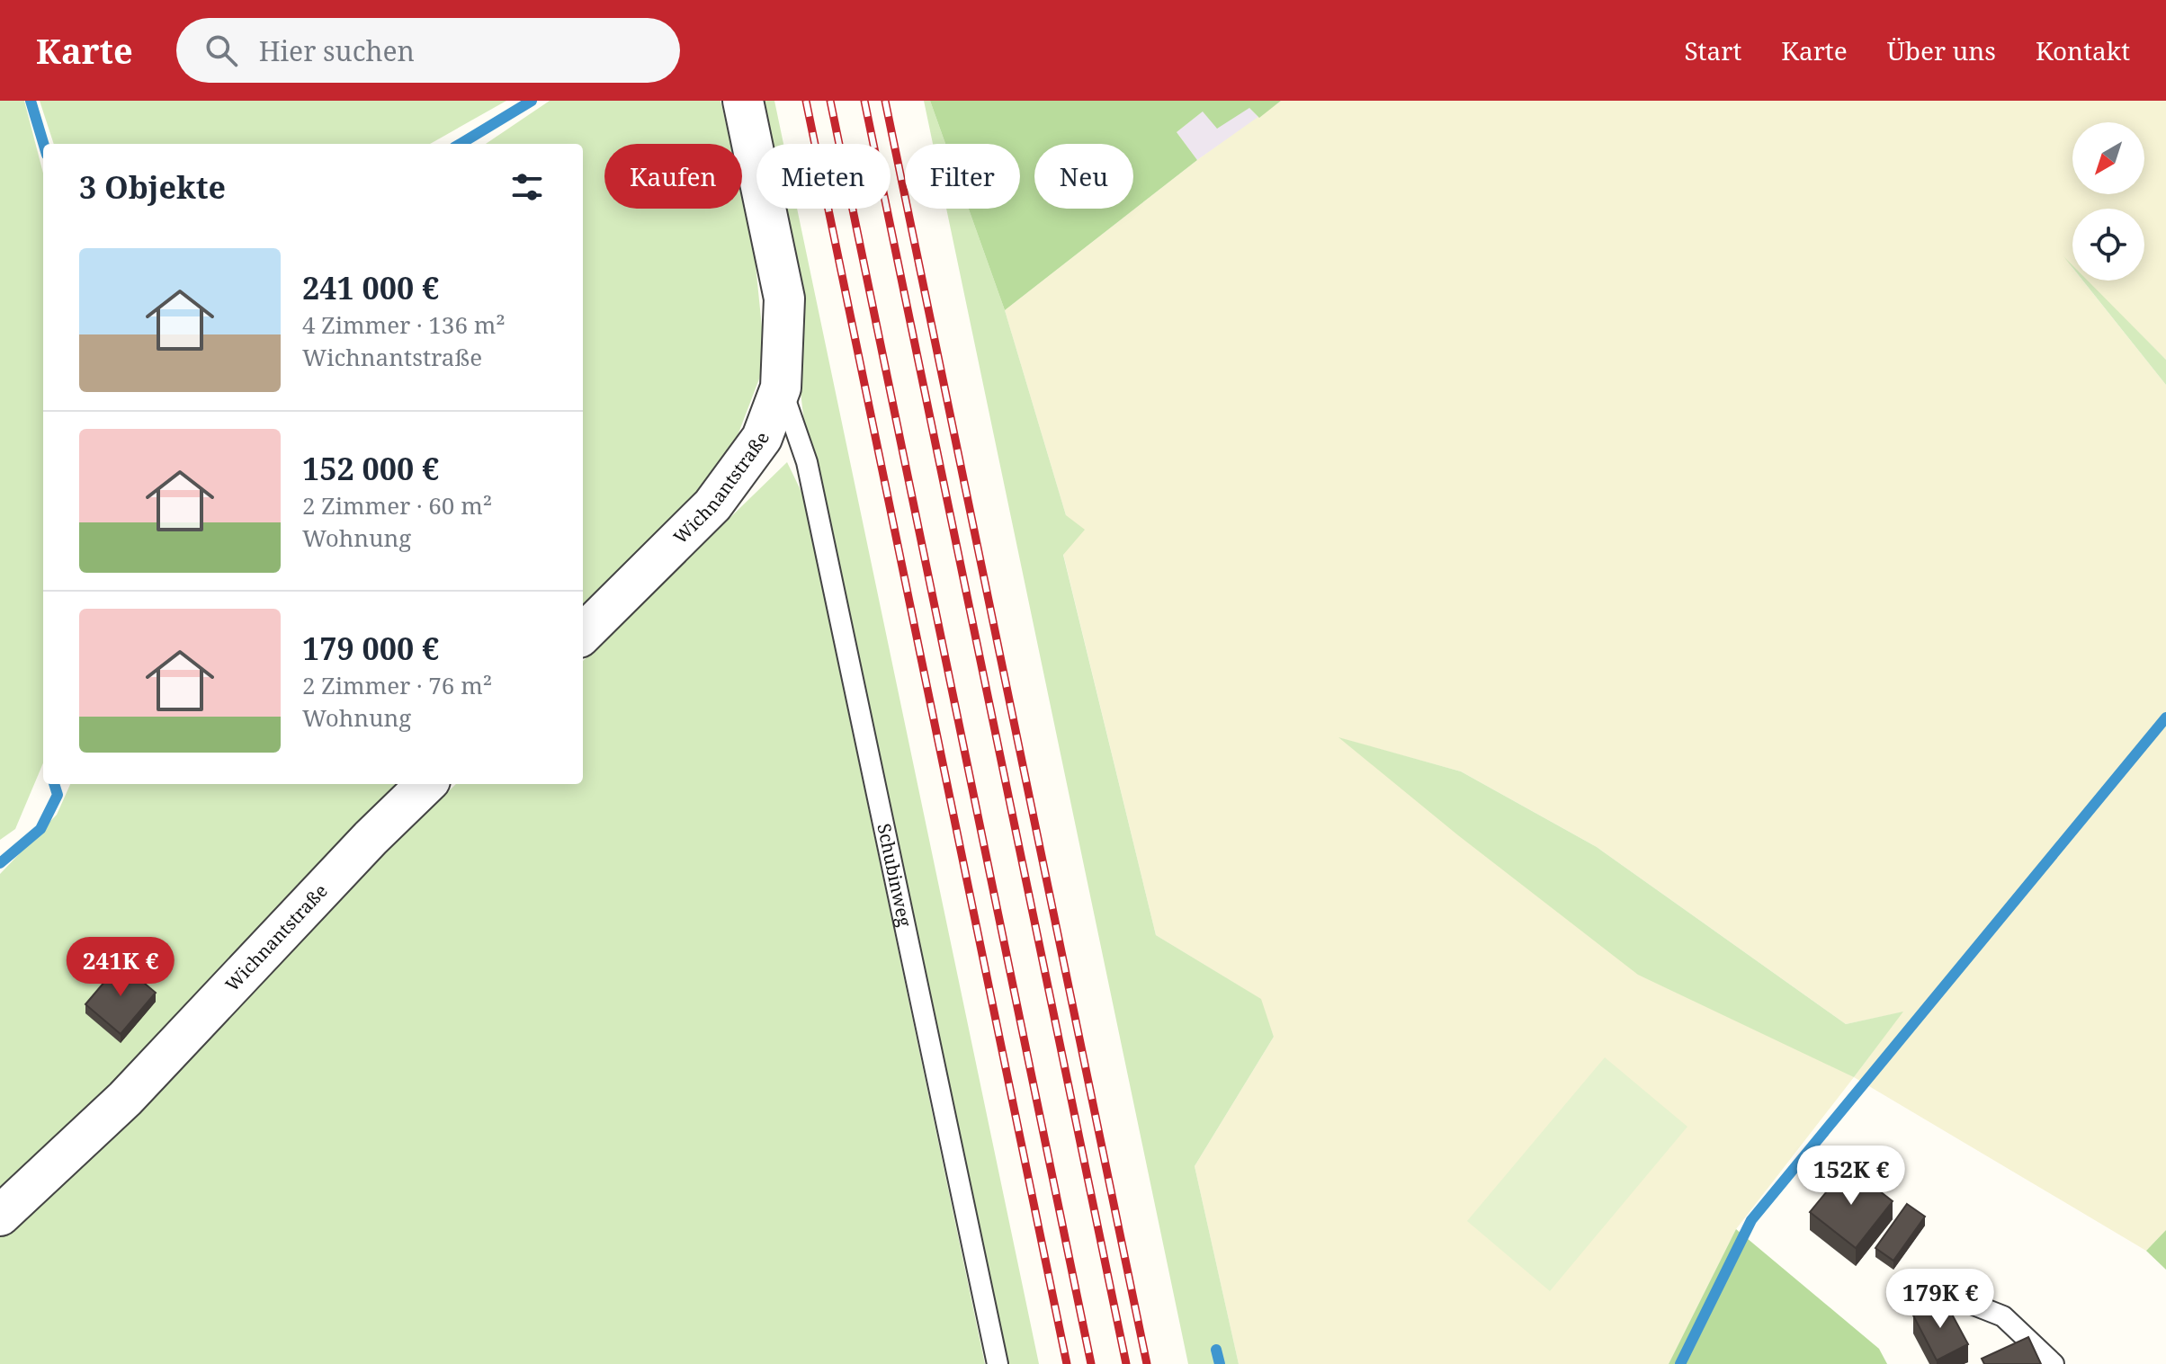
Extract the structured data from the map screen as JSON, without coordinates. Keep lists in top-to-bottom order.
{
  "streets": {
    "street": ["Wichnantstraße"],
    "lane": ["Schubinweg"]
  },
  "crossings": [
    ["Wichnantstraße", "Schubinweg"]
  ],
  "north": "bottom left",
  "page": {
    "header": "Karte",
    "search": "Hier suchen",
    "nav": [
      "Start",
      "Karte",
      "Über uns",
      "Kontakt"
    ],
    "chip": [
      "Kaufen",
      "Mieten",
      "Filter",
      "Neu"
    ],
    "heading": "3 Objekte",
    "list": [
      {
        "name": "241 000 €",
        "note": "4 Zimmer · 136 m² · Wichnantstraße"
      },
      {
        "name": "152 000 €",
        "note": "2 Zimmer · 60 m² · Wohnung"
      },
      {
        "name": "179 000 €",
        "note": "2 Zimmer · 76 m² · Wohnung"
      }
    ],
    "price": ["241K €", "152K €", "179K €"]
  }
}
